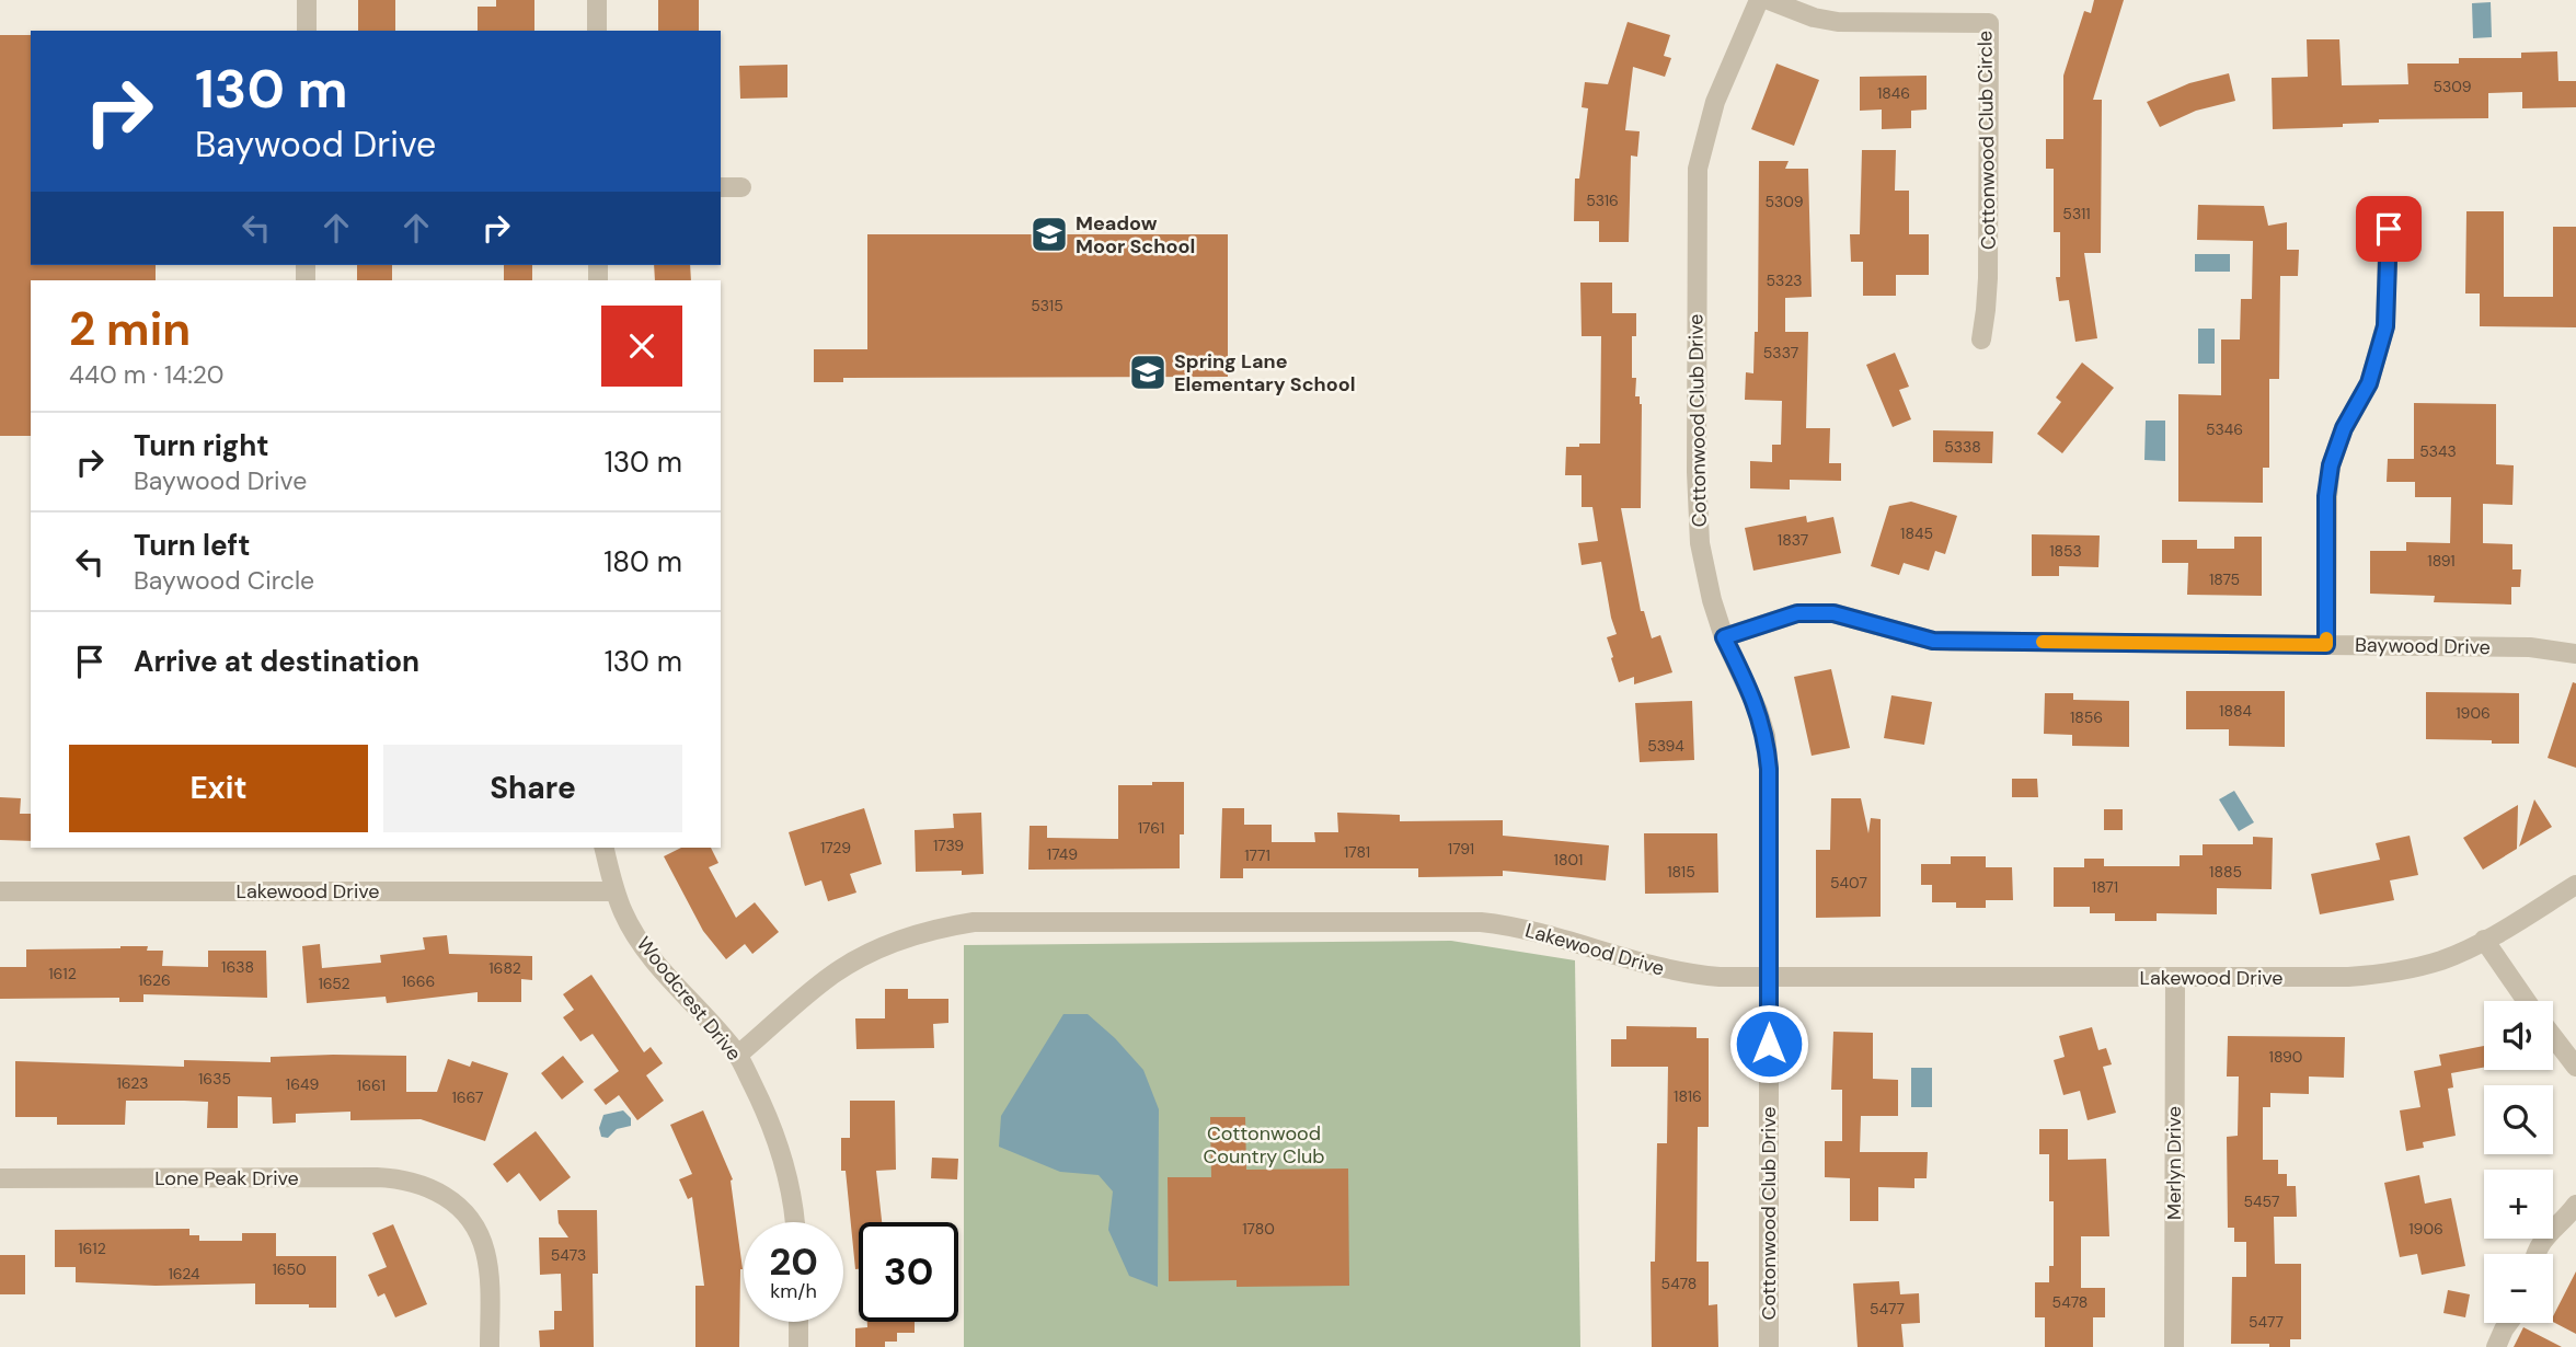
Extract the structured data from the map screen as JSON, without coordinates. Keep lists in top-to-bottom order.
{
  "streets": {
    "street": [
      "Cottonwood Club Circle",
      "Cottonwood Club Drive",
      "Baywood Drive",
      "Lakewood Drive",
      "Woodcrest Drive",
      "Merlyn Drive",
      "Lone Peak Drive"
    ]
  },
  "crossings": [
    ["Cottonwood Club Drive", "Baywood Drive"],
    ["Cottonwood Club Drive", "Lakewood Drive"],
    ["Lakewood Drive", "Woodcrest Drive"],
    ["Lakewood Drive", "Merlyn Drive"]
  ],
  "parks": ["Cottonwood Country Club"],
  "places": {
    "school or university": ["Meadow Moor School", "Spring Lane Elementary School"]
  },
  "house_numbers": [
    "5309",
    "1846",
    "5316",
    "5309",
    "5311",
    "5323",
    "5315",
    "5337",
    "5346",
    "5338",
    "5343",
    "1845",
    "1837",
    "1853",
    "1891",
    "1875",
    "1884",
    "1906",
    "1856",
    "5394",
    "1761",
    "1739",
    "1729",
    "1791",
    "1781",
    "1749",
    "1771",
    "1801",
    "1815",
    "1885",
    "5407",
    "1871",
    "1638",
    "1682",
    "1612",
    "1626",
    "1666",
    "1652",
    "1890",
    "1635",
    "1623",
    "1649",
    "1661",
    "1816",
    "1667",
    "5457",
    "1780",
    "1906",
    "1612",
    "5473",
    "1650",
    "1624",
    "5478",
    "5478",
    "5477",
    "5477"
  ],
  "page": {
    "turn": ["130 m", "Baywood Drive"],
    "heading": ["2 min", "440 m · 14:20"],
    "list": [
      {
        "name": "Turn right",
        "note": "Baywood Drive",
        "value": "130 m"
      },
      {
        "name": "Turn left",
        "note": "Baywood Circle",
        "value": "180 m"
      },
      {
        "name": "Arrive at destination",
        "value": "130 m"
      }
    ],
    "buttons": ["Exit", "Share"],
    "map_buttons": ["+", "−"],
    "speed": "20 km/h",
    "limit": "30"
  }
}
